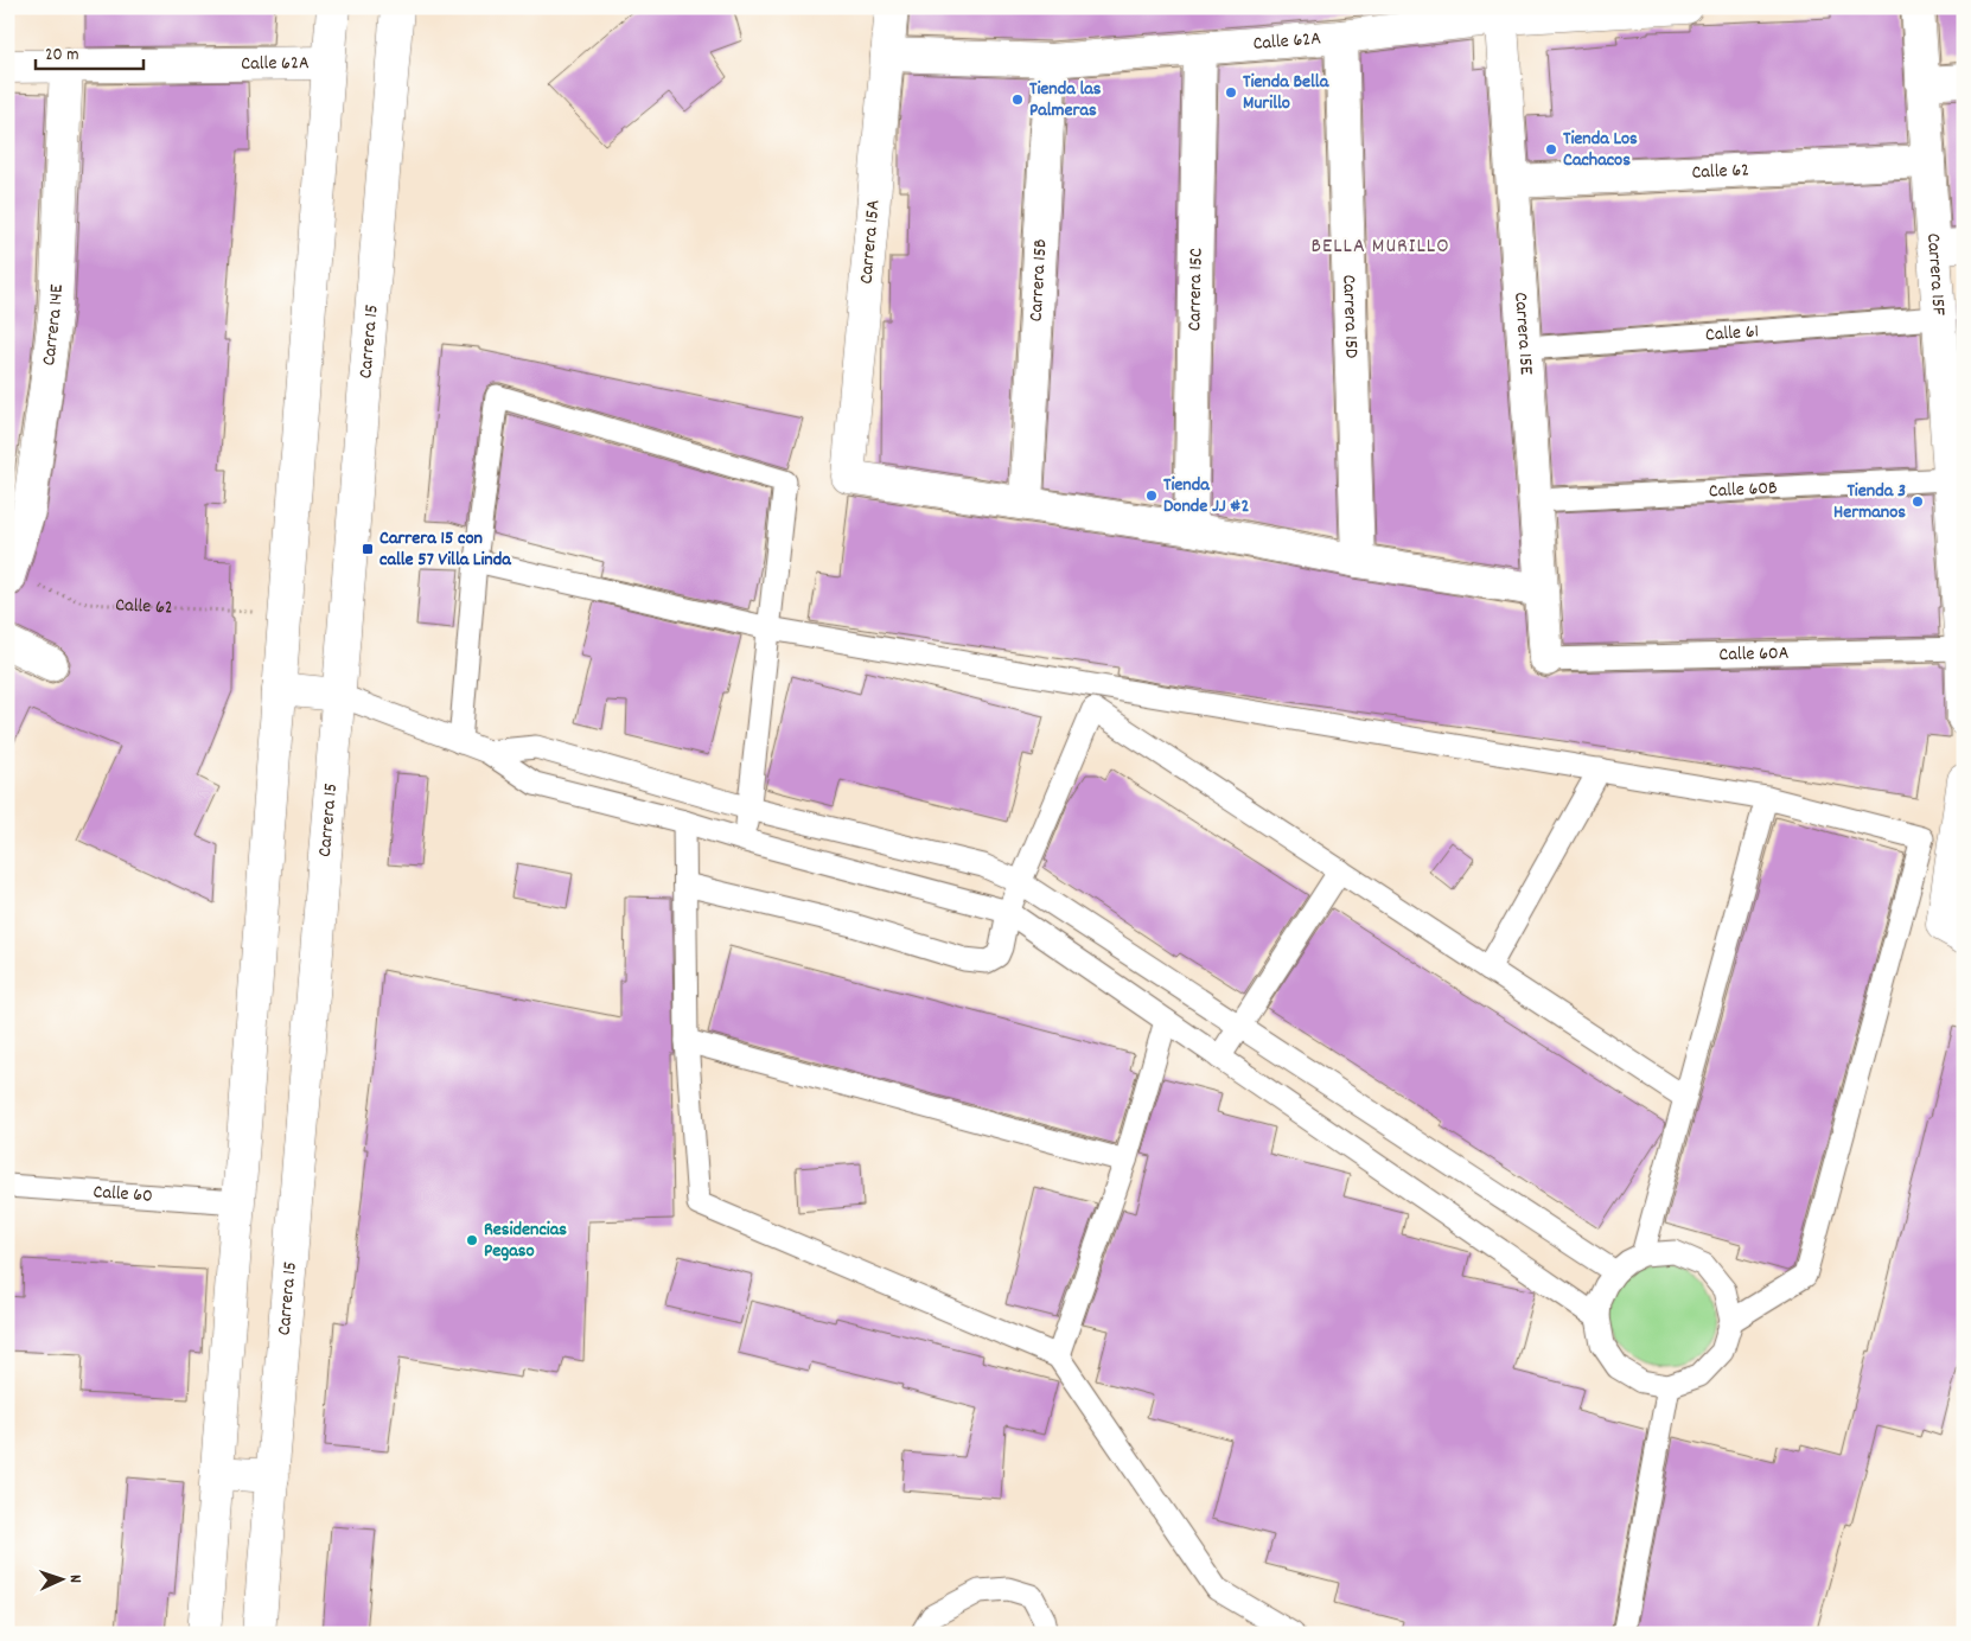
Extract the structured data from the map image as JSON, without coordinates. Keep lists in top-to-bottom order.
{
  "streets": {
    "street": [
      "Calle 62A",
      "Calle 62",
      "Carrera 15A",
      "Carrera 15F",
      "Carrera 15B",
      "Carrera 15C",
      "Carrera 15D",
      "Carrera 14E",
      "Carrera 15E",
      "Carrera 15"
    ],
    "lane": [
      "Calle 61",
      "Calle 60B",
      "Calle 60A",
      "Calle 60"
    ]
  },
  "crossings": [
    ["Calle 62A", "Carrera 15A"],
    ["Calle 62A", "Carrera 15B"],
    ["Calle 62A", "Carrera 15C"],
    ["Calle 62A", "Carrera 15D"],
    ["Calle 62A", "Carrera 14E"],
    ["Calle 62A", "Carrera 15E"],
    ["Calle 62", "Carrera 15F"],
    ["Calle 62", "Carrera 14E"],
    ["Calle 62", "Carrera 15E"],
    ["Carrera 15A", "Carrera 15B"],
    ["Carrera 15F", "Calle 61"],
    ["Carrera 15F", "Calle 60B"],
    ["Carrera 15F", "Calle 60A"],
    ["Carrera 15E", "Calle 61"],
    ["Carrera 15E", "Calle 60B"],
    ["Carrera 15E", "Calle 60A"]
  ],
  "districts": ["BELLA MURILLO"],
  "places": {
    "other": [
      "Tienda Bella Murillo",
      "Tienda las Palmeras",
      "Tienda Los Cachacos",
      "Tienda Donde JJ #2",
      "Tienda 3 Hermanos",
      "Residencias Pegaso"
    ],
    "transit": ["Carrera 15 con calle 57 Villa Linda"]
  },
  "scale_bar": "20 m",
  "north": "right"
}
